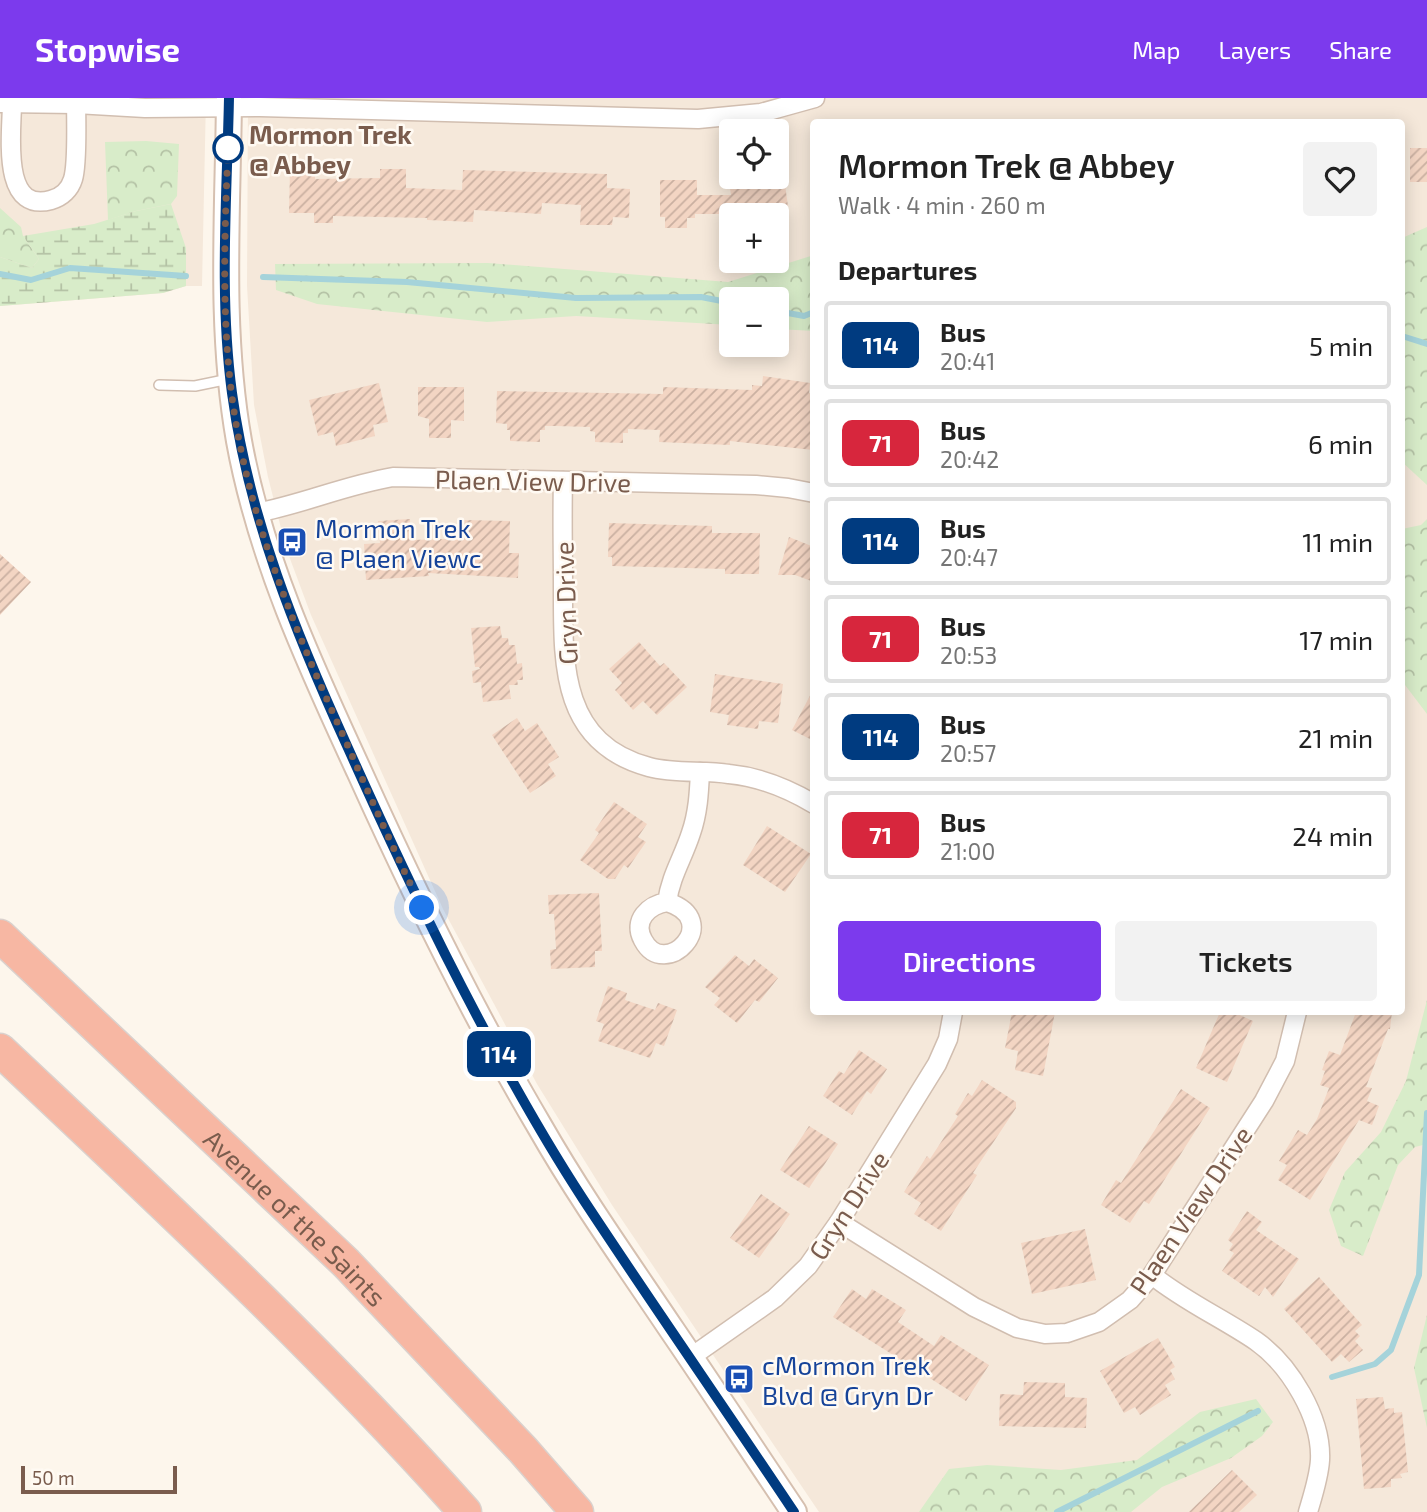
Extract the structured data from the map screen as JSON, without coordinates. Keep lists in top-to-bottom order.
{
  "streets": {
    "highway": ["Avenue of the Saints"],
    "street": ["Plaen View Drive", "Gryn Drive"]
  },
  "crossings": [
    ["Plaen View Drive", "Gryn Drive"]
  ],
  "places": {
    "other": ["Mormon Trek @ Abbey"],
    "bus stop": ["Mormon Trek @ Plaen Viewc", "cMormon Trek Blvd @ Gryn Dr"]
  },
  "lines": ["bus line 114"],
  "scale_bar": "50 m",
  "page": {
    "header": "Stopwise",
    "nav": ["Map", "Layers", "Share"],
    "on_map": "114",
    "map_buttons": ["+", "−"],
    "heading": [
      ["Mormon Trek @ Abbey", "Walk · 4 min · 260 m"],
      "Departures"
    ],
    "list": [
      {
        "mark": "114",
        "name": "Bus",
        "note": "20:41",
        "value": "5 min"
      },
      {
        "mark": "71",
        "name": "Bus",
        "note": "20:42",
        "value": "6 min"
      },
      {
        "mark": "114",
        "name": "Bus",
        "note": "20:47",
        "value": "11 min"
      },
      {
        "mark": "71",
        "name": "Bus",
        "note": "20:53",
        "value": "17 min"
      },
      {
        "mark": "114",
        "name": "Bus",
        "note": "20:57",
        "value": "21 min"
      },
      {
        "mark": "71",
        "name": "Bus",
        "note": "21:00",
        "value": "24 min"
      }
    ],
    "buttons": ["Directions", "Tickets"],
    "scale": "50 m"
  }
}
